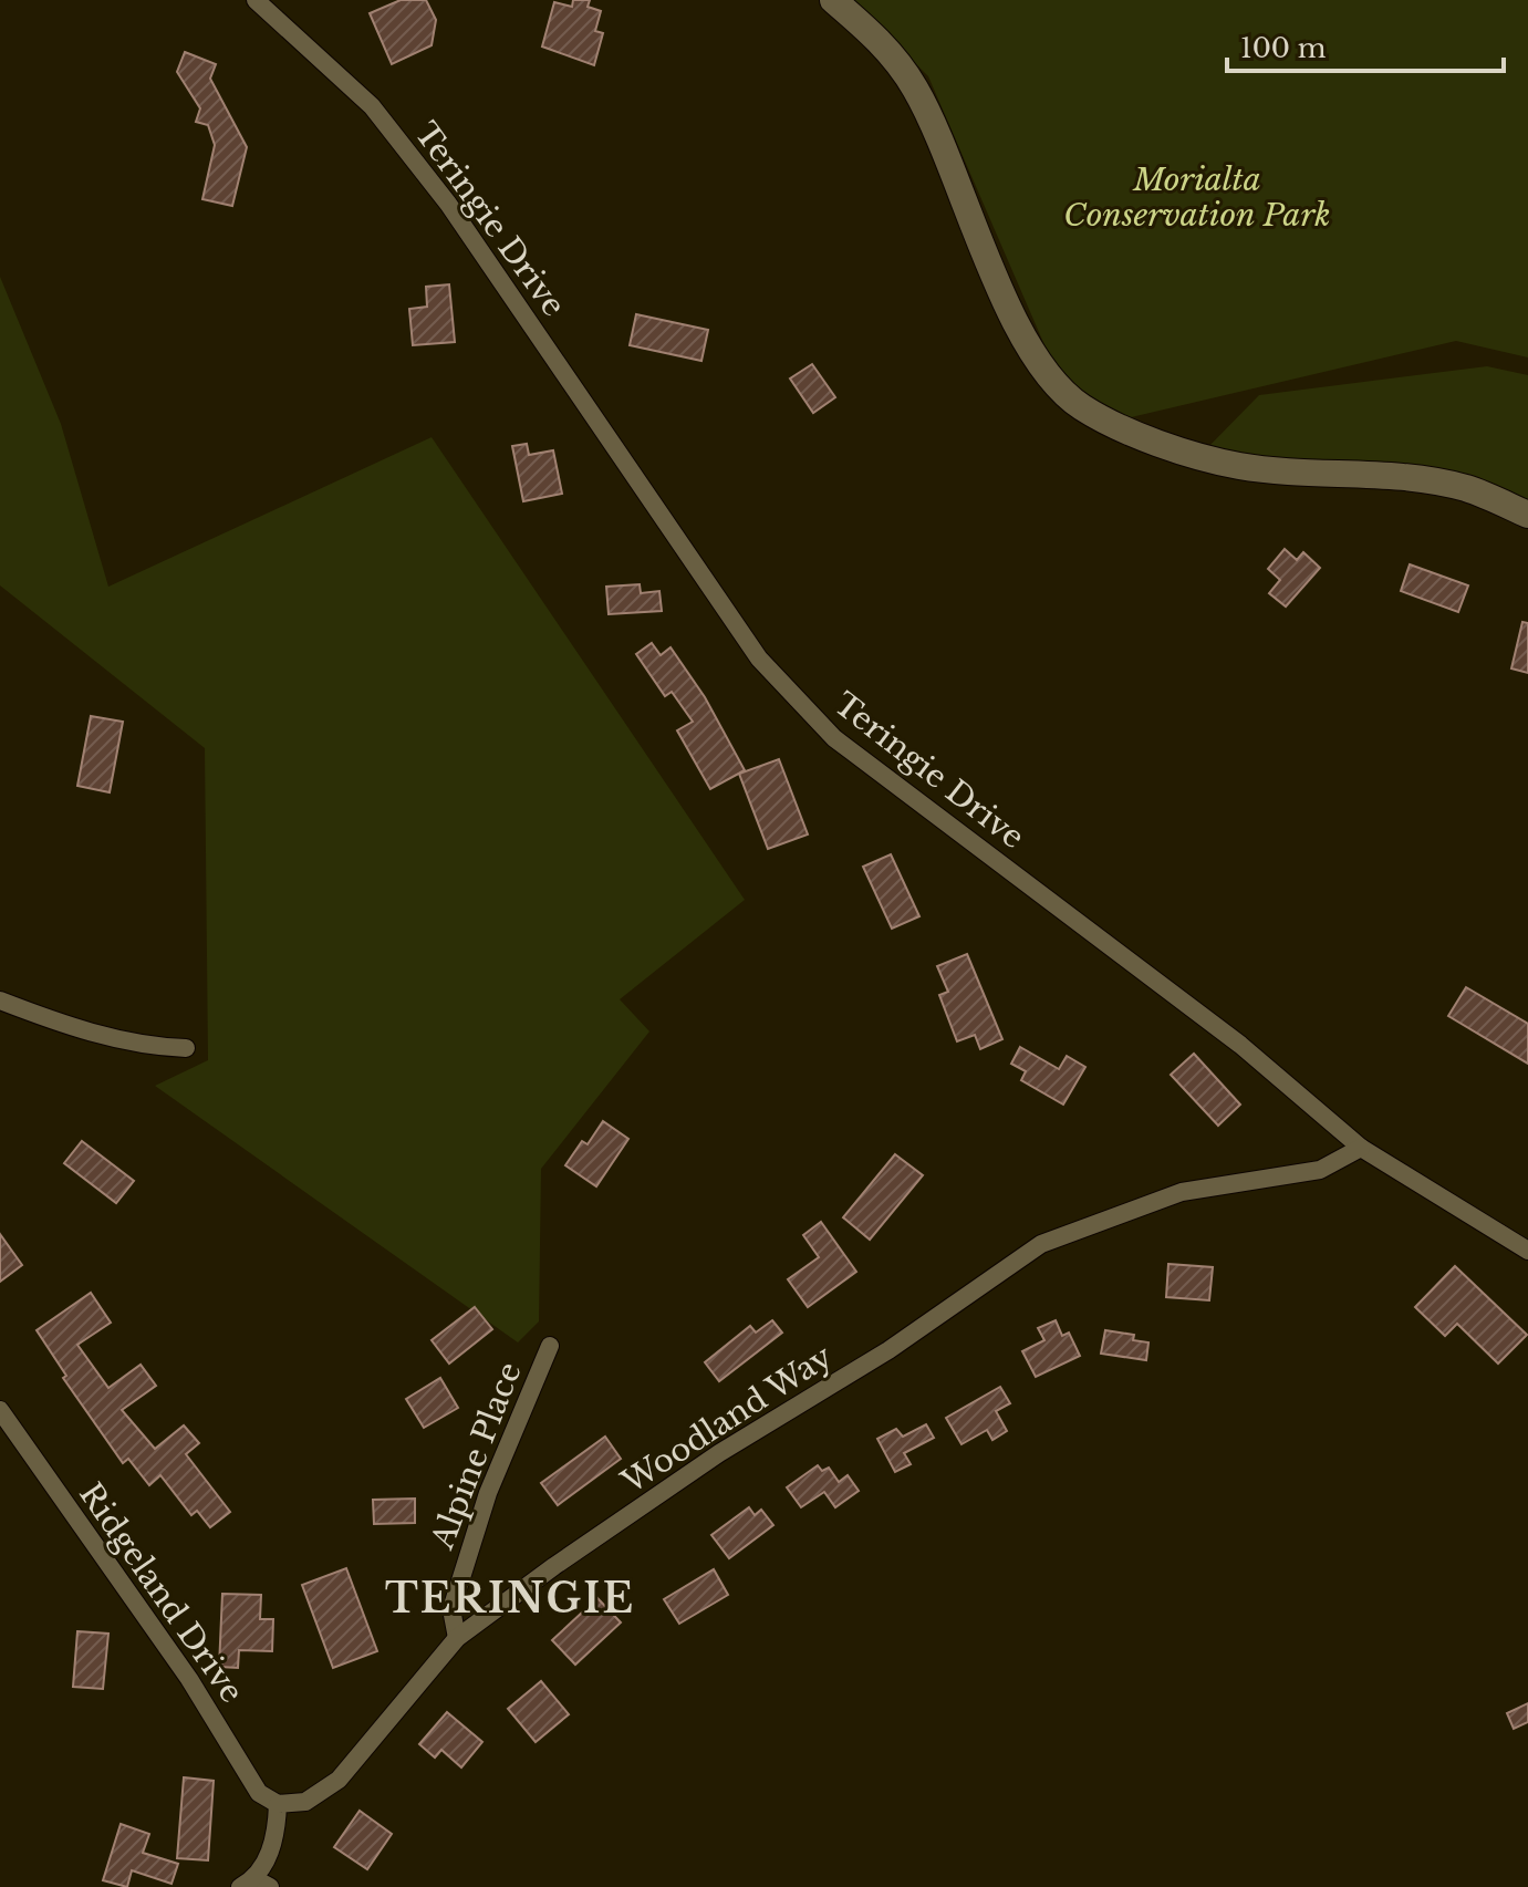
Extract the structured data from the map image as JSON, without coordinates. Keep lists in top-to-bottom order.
{
  "streets": {
    "street": [
      "Teringie Drive",
      "Woodland Way",
      "Alpine Place",
      "Ridgeland Drive"
    ]
  },
  "crossings": [
    ["Teringie Drive", "Woodland Way"],
    ["Woodland Way", "Alpine Place"],
    ["Woodland Way", "Ridgeland Drive"]
  ],
  "districts": ["TERINGIE"],
  "parks": ["Morialta Conservation Park"],
  "scale_bar": "100 m"
}
